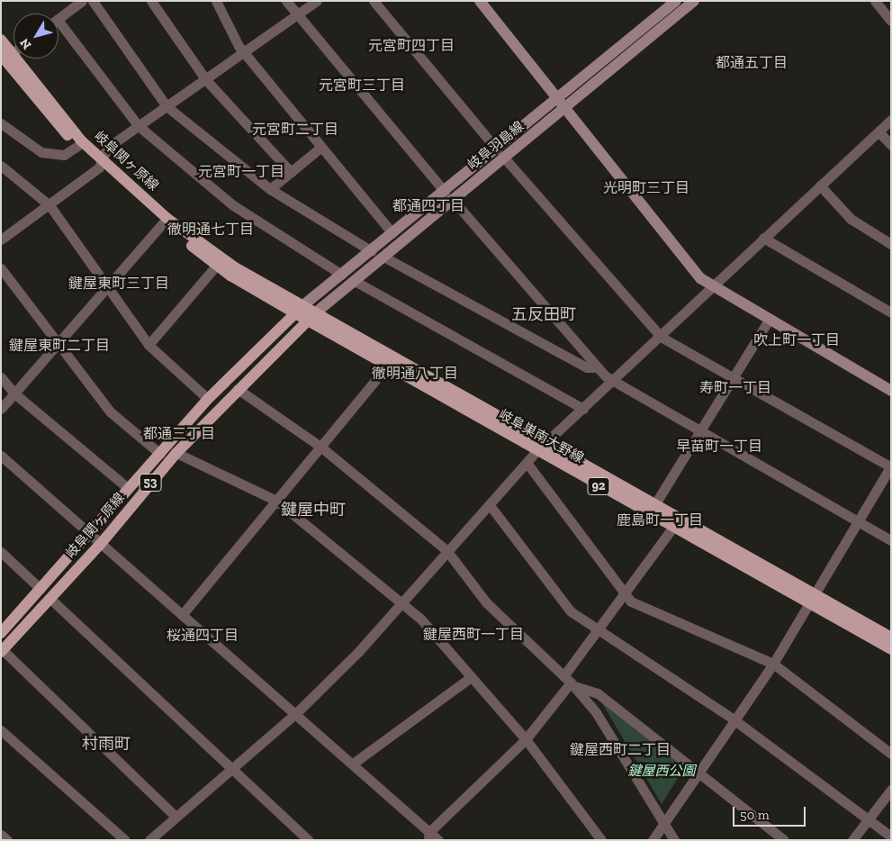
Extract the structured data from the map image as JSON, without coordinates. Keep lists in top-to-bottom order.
{
  "streets": {
    "main road": [
      "岐阜羽島線",
      "岐阜関ヶ原線",
      "岐阜巣南大野線",
      "53",
      "92"
    ]
  },
  "crossings": [
    ["岐阜羽島線", "岐阜関ヶ原線"],
    ["岐阜羽島線", "岐阜巣南大野線"],
    ["岐阜関ヶ原線", "岐阜巣南大野線"]
  ],
  "districts": [
    "元宮町四丁目",
    "都通五丁目",
    "元宮町三丁目",
    "元宮町二丁目",
    "元宮町一丁目",
    "光明町三丁目",
    "都通四丁目",
    "徹明通七丁目",
    "鍵屋東町三丁目",
    "五反田町",
    "吹上町一丁目",
    "鍵屋東町二丁目",
    "徹明通八丁目",
    "寿町一丁目",
    "都通三丁目",
    "早苗町一丁目",
    "鍵屋中町",
    "鹿島町一丁目",
    "鍵屋西町一丁目",
    "桜通四丁目",
    "村雨町",
    "鍵屋西町二丁目"
  ],
  "parks": ["鍵屋西公園"],
  "scale_bar": "50 m",
  "north": "bottom left"
}
